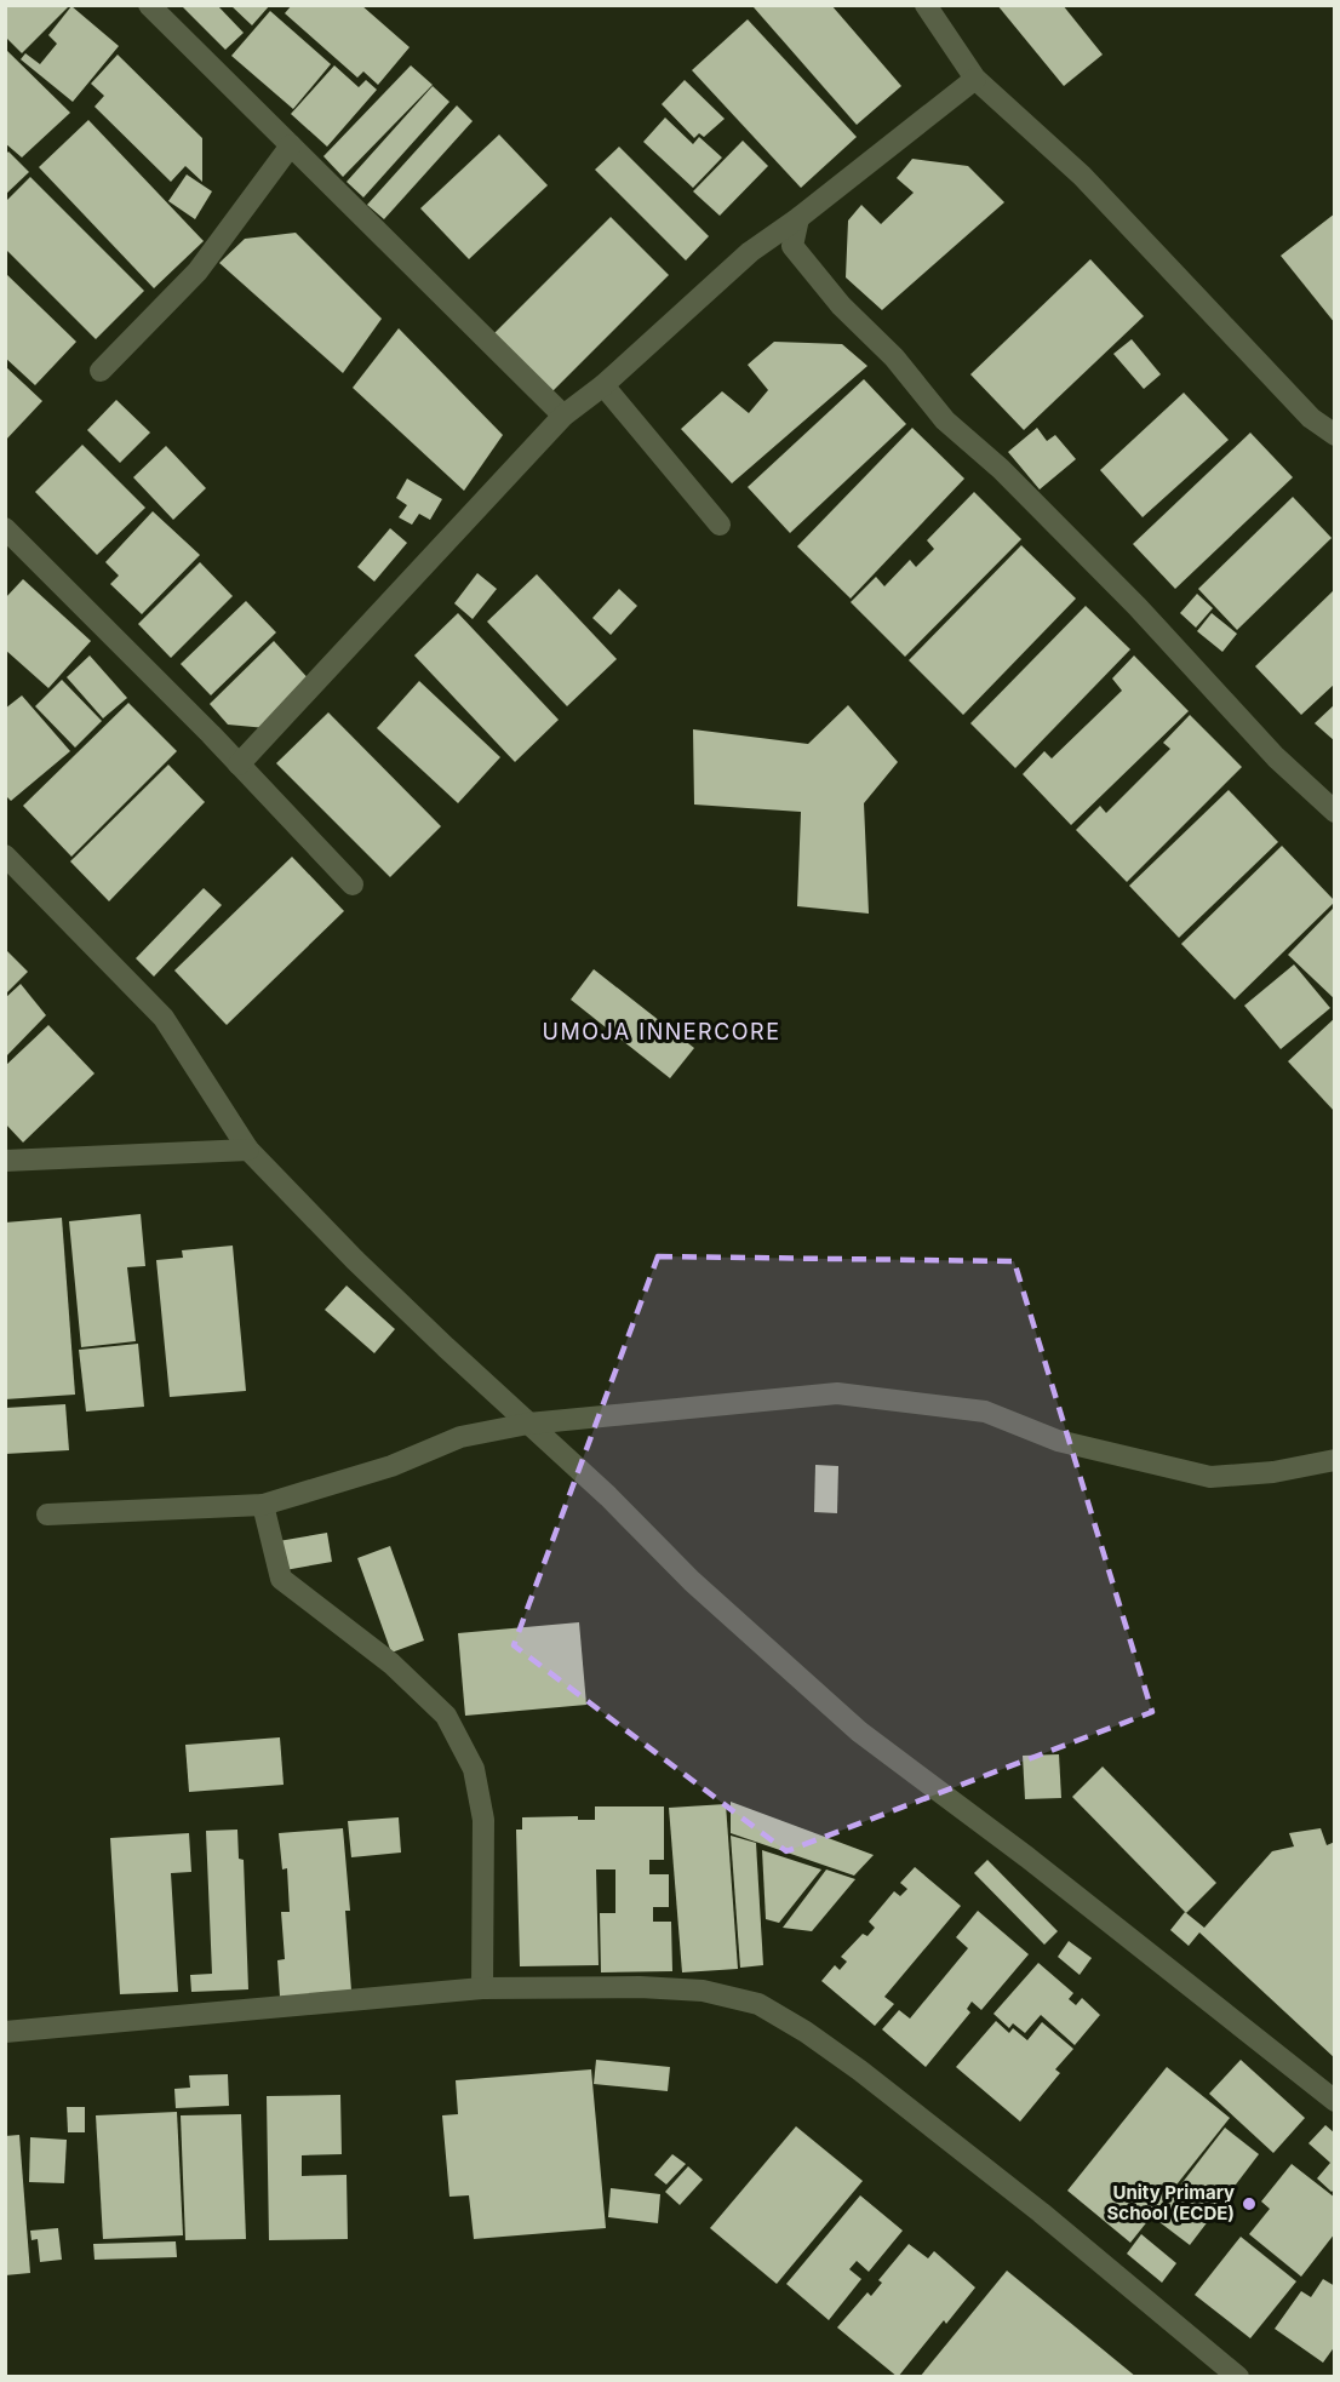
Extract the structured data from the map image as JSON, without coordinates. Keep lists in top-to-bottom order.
{
  "districts": ["UMOJA INNERCORE"],
  "places": ["Unity Primary School (ECDE)"]
}
